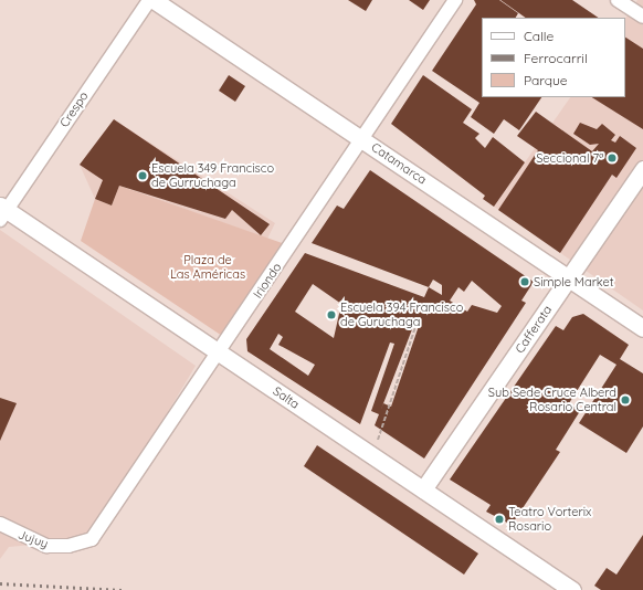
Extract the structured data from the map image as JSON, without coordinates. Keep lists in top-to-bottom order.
{
  "streets": {
    "main road": ["Catamarca", "Cafferata", "Salta"],
    "street": ["Crespo", "Iriondo", "Jujuy"]
  },
  "crossings": [
    ["Crespo", "Salta"],
    ["Catamarca", "Iriondo"],
    ["Catamarca", "Cafferata"],
    ["Iriondo", "Salta"],
    ["Iriondo", "Jujuy"],
    ["Cafferata", "Salta"]
  ],
  "parks": ["Plaza de Las Américas"],
  "places": [
    "Seccional 7ª",
    "Escuela 349 Francisco de Gurruchaga",
    "Simple Market",
    "Escuela 394 Francisco de Guruchaga",
    "Sub Sede Cruce Alberd Rosario Central",
    "Teatro Vorterix Rosario"
  ],
  "legend": ["Calle", "Ferrocarril", "Parque"]
}
